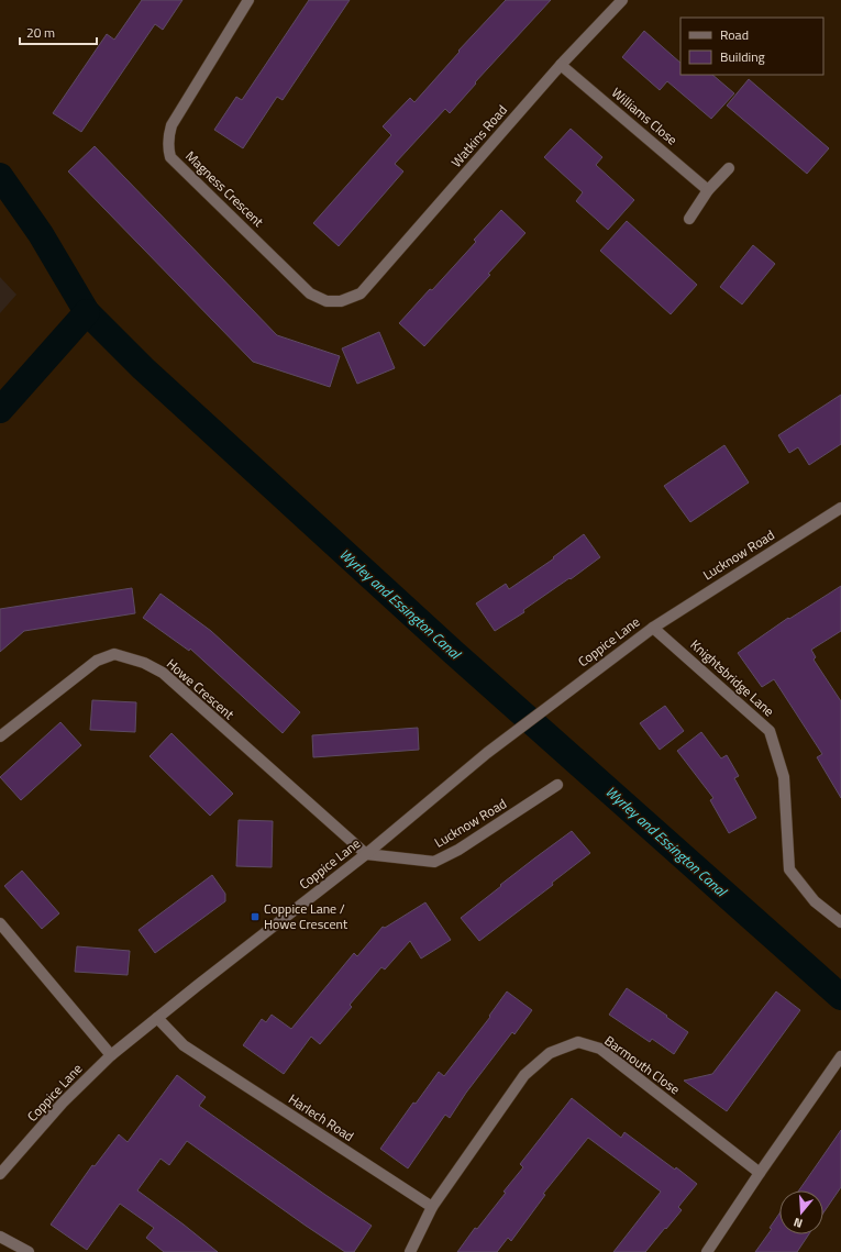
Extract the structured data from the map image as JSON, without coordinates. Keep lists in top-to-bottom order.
{
  "streets": {
    "street": [
      "Williams Close",
      "Watkins Road",
      "Magness Crescent",
      "Lucknow Road",
      "Coppice Lane",
      "Knightsbridge Lane",
      "Howe Crescent",
      "Barmouth Close",
      "Harlech Road"
    ]
  },
  "crossings": [
    ["Williams Close", "Watkins Road"],
    ["Watkins Road", "Magness Crescent"],
    ["Lucknow Road", "Coppice Lane"],
    ["Lucknow Road", "Knightsbridge Lane"],
    ["Lucknow Road", "Howe Crescent"],
    ["Coppice Lane", "Knightsbridge Lane"],
    ["Coppice Lane", "Howe Crescent"],
    ["Coppice Lane", "Harlech Road"],
    ["Barmouth Close", "Harlech Road"]
  ],
  "water": ["Wyrley and Essington Canal"],
  "places": {
    "transit": ["Coppice Lane / Howe Crescent"]
  },
  "legend": ["Road", "Building"],
  "scale_bar": "20 m",
  "north": "bottom"
}
